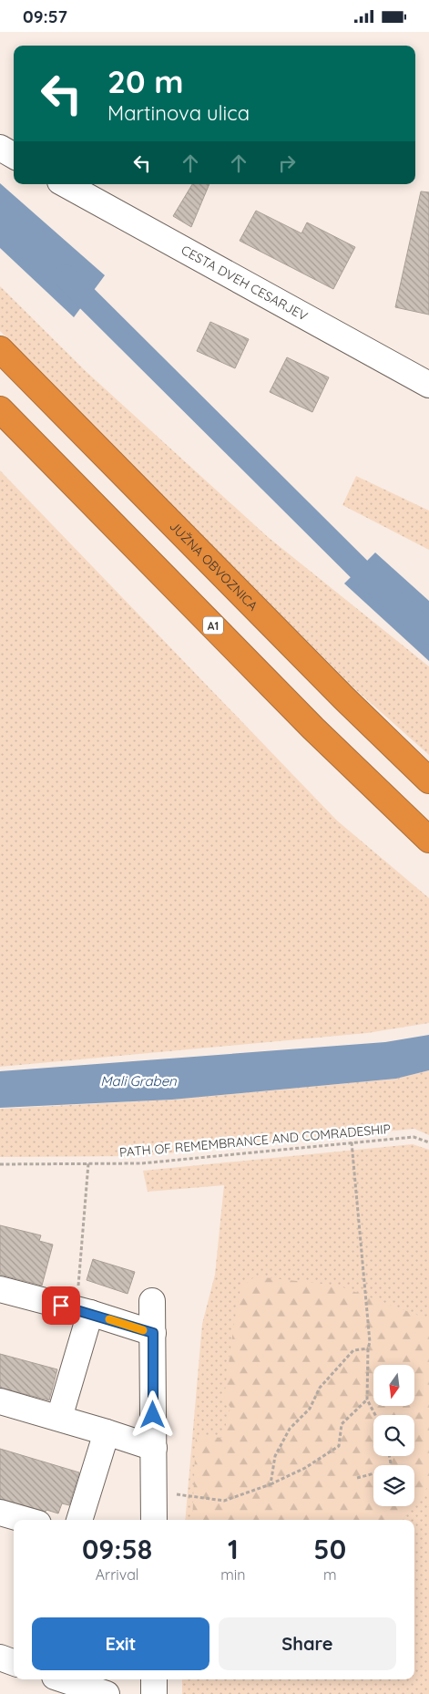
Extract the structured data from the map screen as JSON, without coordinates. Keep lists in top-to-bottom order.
{
  "streets": {
    "highway": ["JUŽNA OBVOZNICA", "A1"],
    "street": ["CESTA DVEH CESARJEV"],
    "path": ["PATH OF REMEMBRANCE AND COMRADESHIP"]
  },
  "water": ["Mali Graben"],
  "north": "bottom",
  "page": {
    "status": "09:57",
    "turn": ["20 m", "Martinova ulica"],
    "eta": [
      "09:58",
      "Arrival",
      "1",
      "min",
      "50",
      "m"
    ],
    "buttons": ["Exit", "Share"]
  }
}
